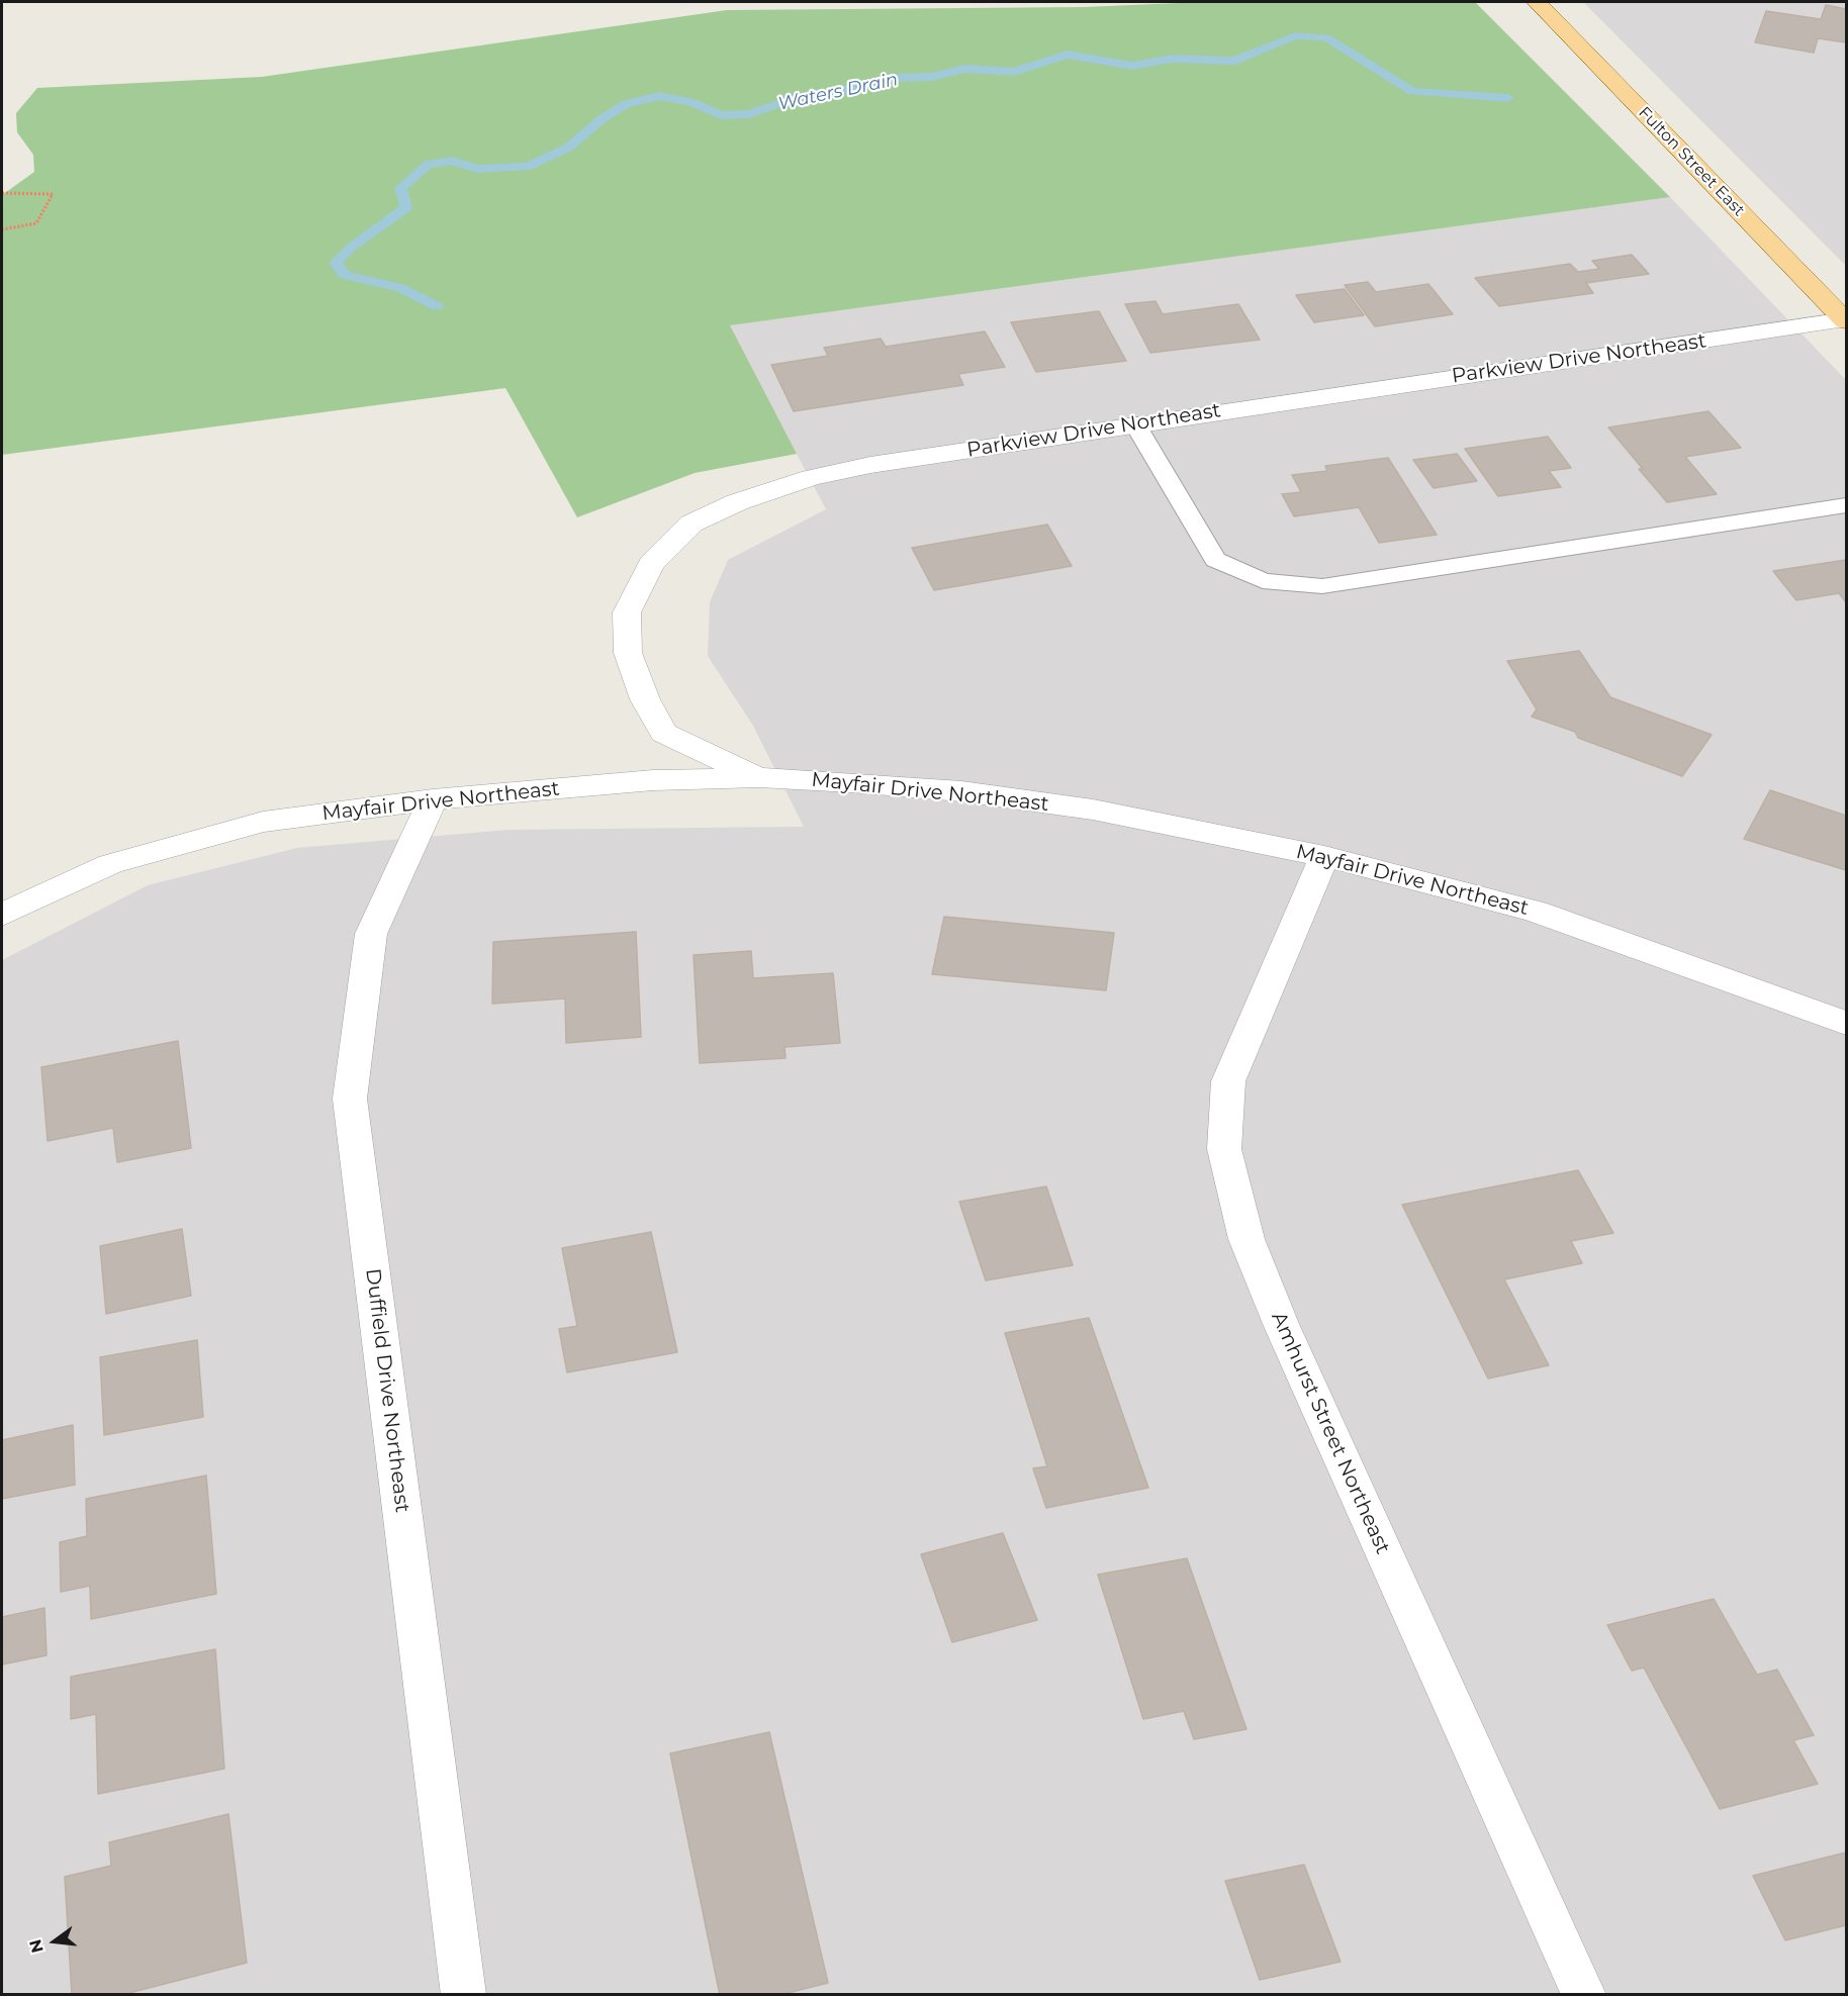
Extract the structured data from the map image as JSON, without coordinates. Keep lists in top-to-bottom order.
{
  "streets": {
    "main road": ["Fulton Street East"],
    "street": [
      "Parkview Drive Northeast",
      "Mayfair Drive Northeast",
      "Duffield Drive Northeast",
      "Amhurst Street Northeast"
    ]
  },
  "crossings": [
    ["Fulton Street East", "Parkview Drive Northeast"],
    ["Parkview Drive Northeast", "Mayfair Drive Northeast"],
    ["Mayfair Drive Northeast", "Duffield Drive Northeast"],
    ["Mayfair Drive Northeast", "Amhurst Street Northeast"]
  ],
  "water": ["Waters Drain"],
  "north": "left"
}
